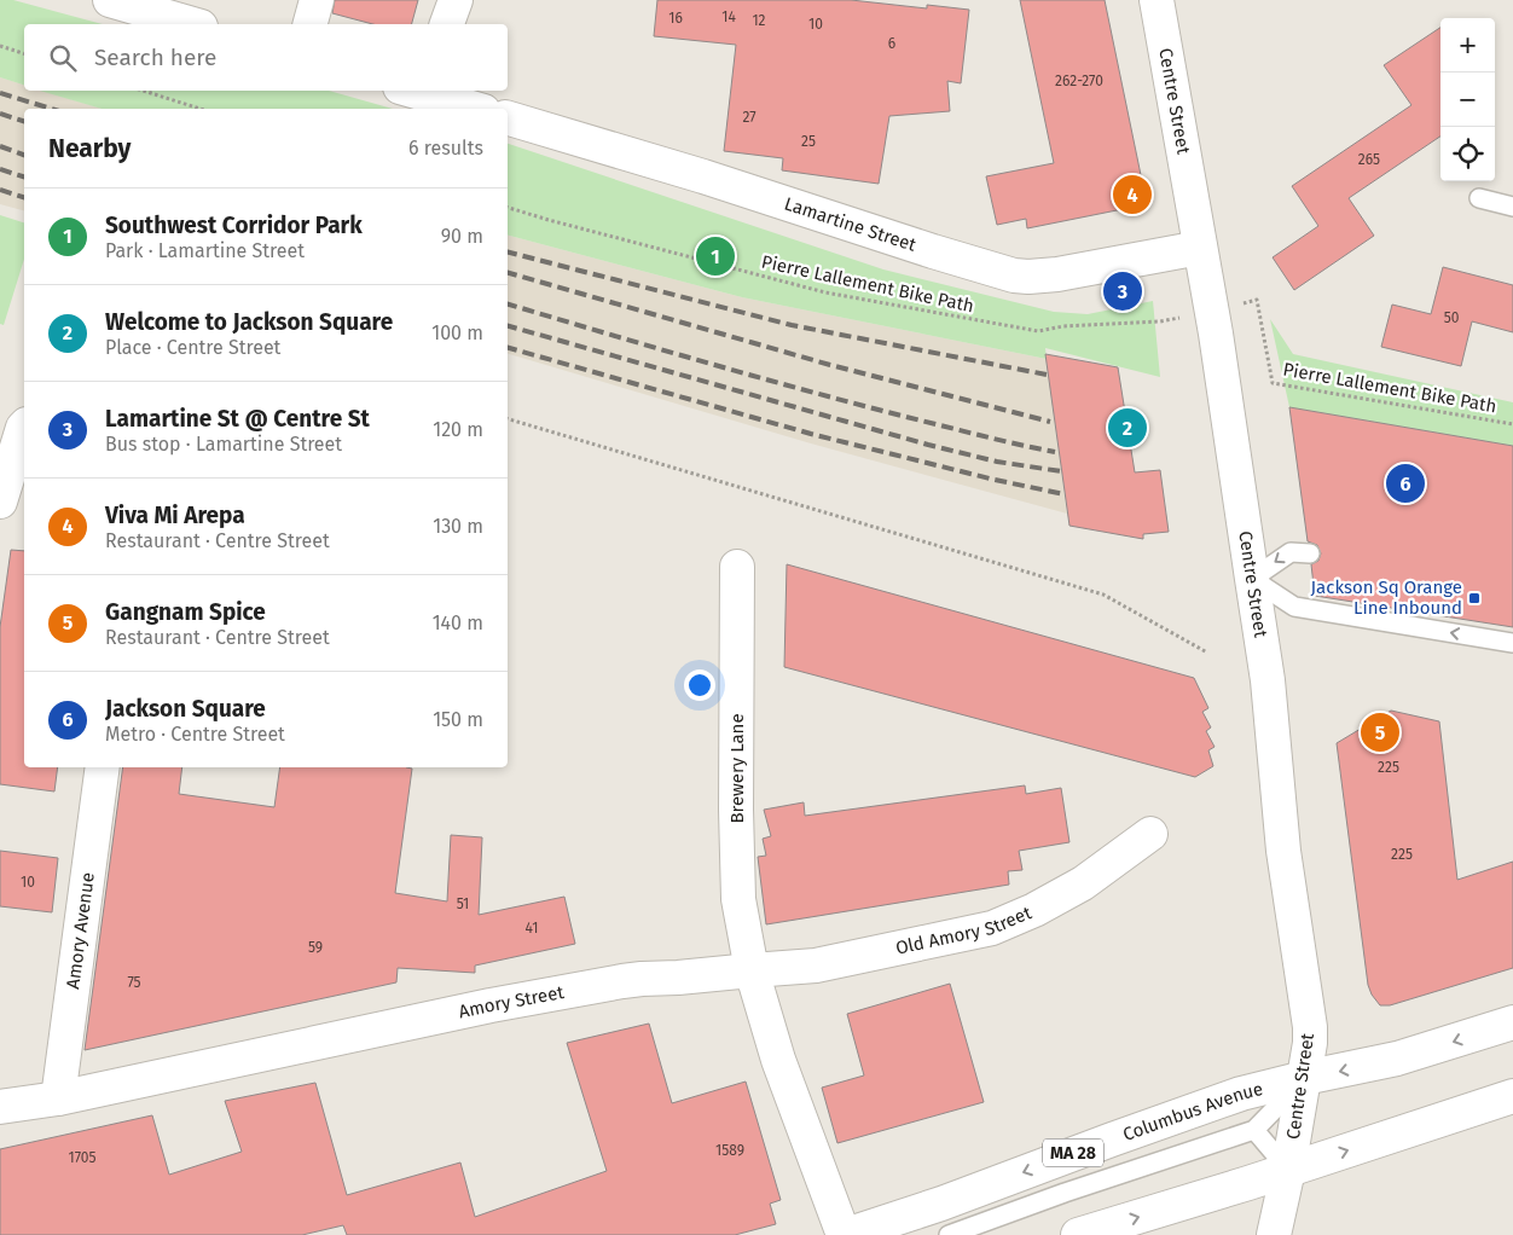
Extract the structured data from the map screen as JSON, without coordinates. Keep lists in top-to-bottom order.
{
  "streets": {
    "street": [
      "Centre Street",
      "Lamartine Street",
      "Brewery Lane",
      "Old Amory Street",
      "Amory Avenue",
      "Amory Street",
      "Columbus Avenue",
      "MA 28"
    ],
    "path": ["Pierre Lallement Bike Path"]
  },
  "crossings": [
    ["Centre Street", "Lamartine Street"],
    ["Centre Street", "Columbus Avenue"],
    ["Brewery Lane", "Old Amory Street"],
    ["Brewery Lane", "Amory Street"],
    ["Old Amory Street", "Amory Street"],
    ["Amory Avenue", "Amory Street"]
  ],
  "places": {
    "transit": ["Jackson Sq Orange Line Inbound"]
  },
  "house_numbers": [
    "14",
    "16",
    "12",
    "10",
    "6",
    "262-270",
    "27",
    "25",
    "265",
    "50",
    "225",
    "225",
    "10",
    "51",
    "41",
    "59",
    "75",
    "1589",
    "1705"
  ],
  "page": {
    "map_buttons": ["+", "−"],
    "search": "Search here",
    "heading": ["Nearby", "6 results"],
    "pins": [
      "4",
      "1",
      "3",
      "2",
      "6",
      "5"
    ],
    "list": [
      {
        "mark": "1",
        "name": "Southwest Corridor Park",
        "note": "Park · Lamartine Street",
        "value": "90 m"
      },
      {
        "mark": "2",
        "name": "Welcome to Jackson Square",
        "note": "Place · Centre Street",
        "value": "100 m"
      },
      {
        "mark": "3",
        "name": "Lamartine St @ Centre St",
        "note": "Bus stop · Lamartine Street",
        "value": "120 m"
      },
      {
        "mark": "4",
        "name": "Viva Mi Arepa",
        "note": "Restaurant · Centre Street",
        "value": "130 m"
      },
      {
        "mark": "5",
        "name": "Gangnam Spice",
        "note": "Restaurant · Centre Street",
        "value": "140 m"
      },
      {
        "mark": "6",
        "name": "Jackson Square",
        "note": "Metro · Centre Street",
        "value": "150 m"
      }
    ]
  }
}
